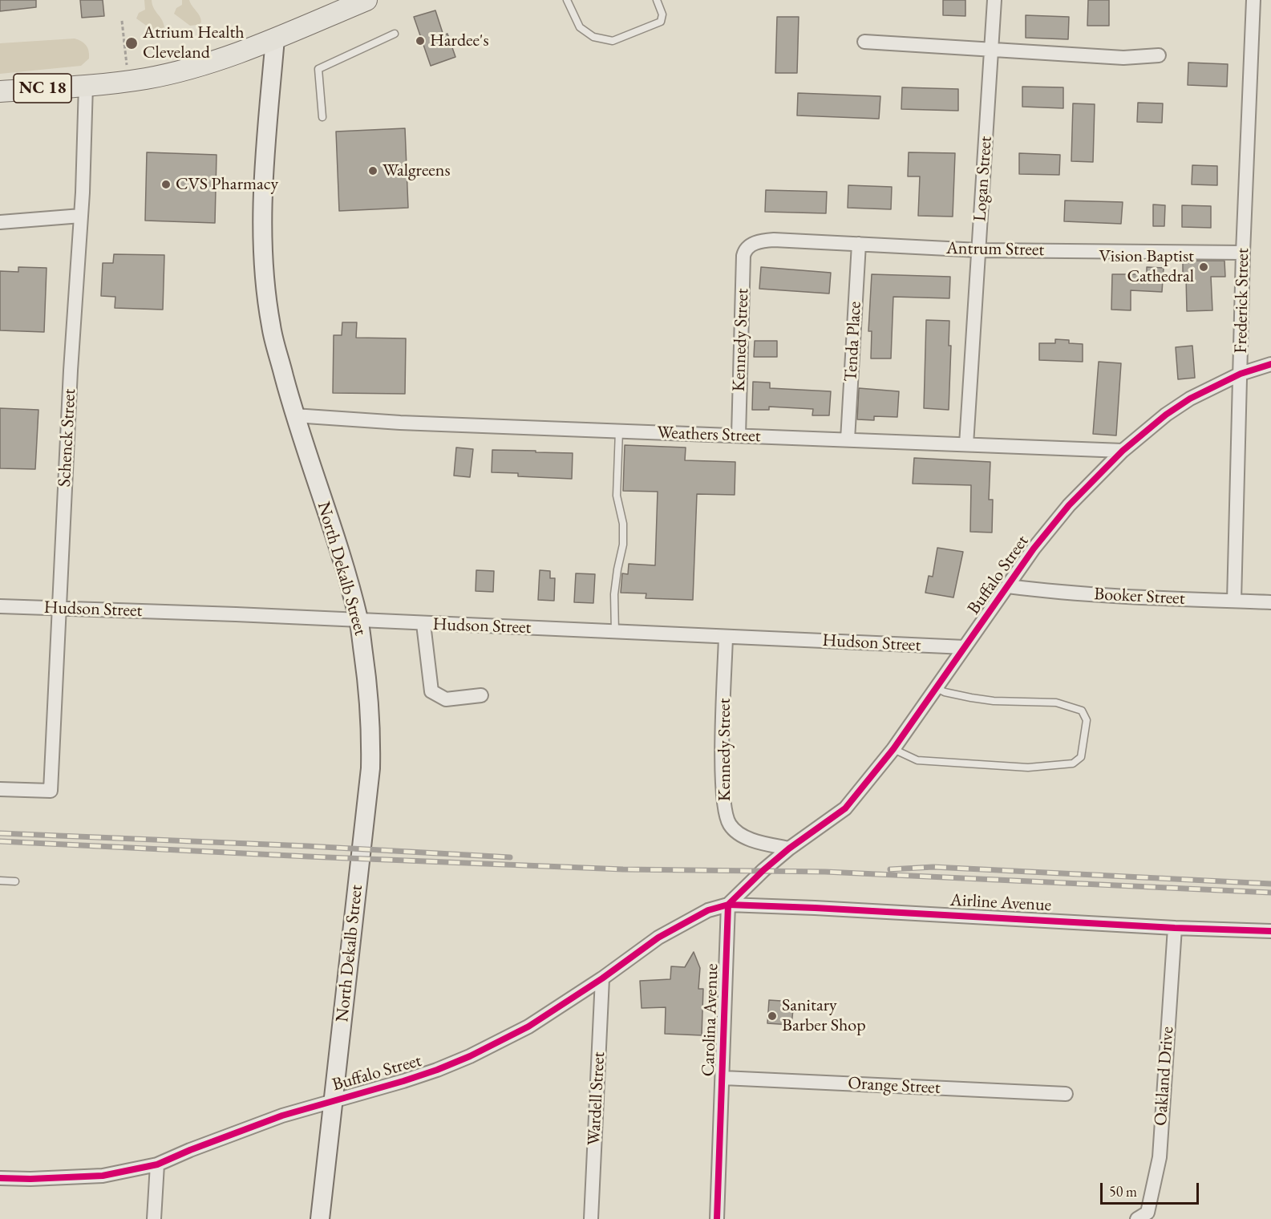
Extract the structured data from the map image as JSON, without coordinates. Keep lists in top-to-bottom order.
{
  "streets": {
    "main road": ["NC 18", "North Dekalb Street"],
    "street": [
      "Logan Street",
      "Antrum Street",
      "Frederick Street",
      "Kennedy Street",
      "Tenda Place",
      "Weathers Street",
      "Schenck Street",
      "Buffalo Street",
      "Booker Street",
      "Hudson Street",
      "Airline Avenue",
      "Carolina Avenue",
      "Oakland Drive",
      "Orange Street",
      "Wardell Street"
    ]
  },
  "crossings": [
    ["NC 18", "Schenck Street"],
    ["NC 18", "North Dekalb Street"],
    ["Logan Street", "Antrum Street"],
    ["Logan Street", "Weathers Street"],
    ["Antrum Street", "Frederick Street"],
    ["Antrum Street", "Kennedy Street"],
    ["Antrum Street", "Tenda Place"],
    ["Frederick Street", "Buffalo Street"],
    ["Frederick Street", "Booker Street"],
    ["Kennedy Street", "Weathers Street"],
    ["Kennedy Street", "Buffalo Street"],
    ["Kennedy Street", "Hudson Street"],
    ["Tenda Place", "Weathers Street"],
    ["Weathers Street", "North Dekalb Street"],
    ["Weathers Street", "Buffalo Street"],
    ["Schenck Street", "Hudson Street"],
    ["North Dekalb Street", "Buffalo Street"],
    ["North Dekalb Street", "Hudson Street"],
    ["Buffalo Street", "Booker Street"],
    ["Buffalo Street", "Hudson Street"],
    ["Buffalo Street", "Airline Avenue"],
    ["Buffalo Street", "Carolina Avenue"],
    ["Buffalo Street", "Wardell Street"],
    ["Airline Avenue", "Carolina Avenue"],
    ["Airline Avenue", "Oakland Drive"],
    ["Carolina Avenue", "Orange Street"]
  ],
  "places": [
    "Hardee's",
    "Atrium Health Cleveland",
    "Walgreens",
    "CVS Pharmacy",
    "Vision Baptist Cathedral",
    "Sanitary Barber Shop"
  ],
  "scale_bar": "50 m"
}
